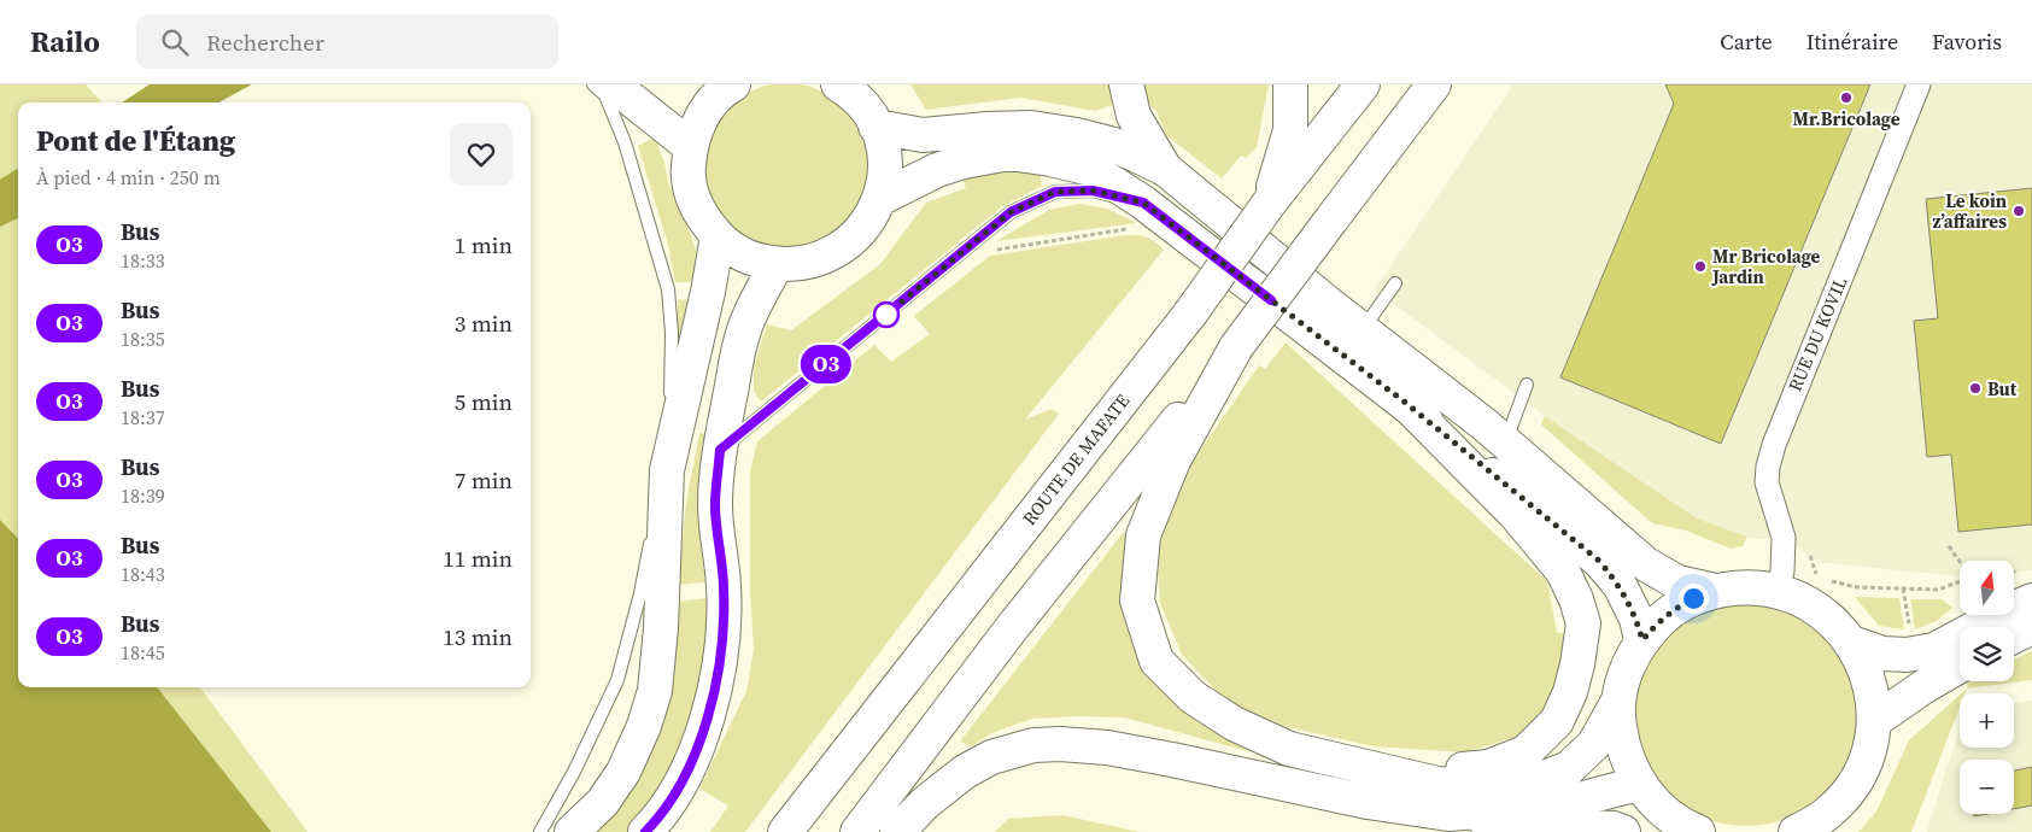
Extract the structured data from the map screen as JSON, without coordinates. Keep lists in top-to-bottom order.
{
  "streets": {
    "main road": ["ROUTE DE MAFATE"],
    "street": ["RUE DU KOVIL"]
  },
  "places": [
    "Mr.Bricolage",
    "Le koin z’affaires",
    "Mr Bricolage Jardin",
    "But"
  ],
  "lines": ["bus line O3"],
  "north": "top",
  "page": {
    "header": "Railo",
    "search": "Rechercher",
    "nav": ["Carte", "Itinéraire", "Favoris"],
    "on_map": "O3",
    "heading": ["Pont de l'Étang", "À pied · 4 min · 250 m"],
    "list": [
      {
        "mark": "O3",
        "name": "Bus",
        "note": "18:33",
        "value": "1 min"
      },
      {
        "mark": "O3",
        "name": "Bus",
        "note": "18:35",
        "value": "3 min"
      },
      {
        "mark": "O3",
        "name": "Bus",
        "note": "18:37",
        "value": "5 min"
      },
      {
        "mark": "O3",
        "name": "Bus",
        "note": "18:39",
        "value": "7 min"
      },
      {
        "mark": "O3",
        "name": "Bus",
        "note": "18:43",
        "value": "11 min"
      },
      {
        "mark": "O3",
        "name": "Bus",
        "note": "18:45",
        "value": "13 min"
      }
    ],
    "map_buttons": ["+", "−"]
  }
}
